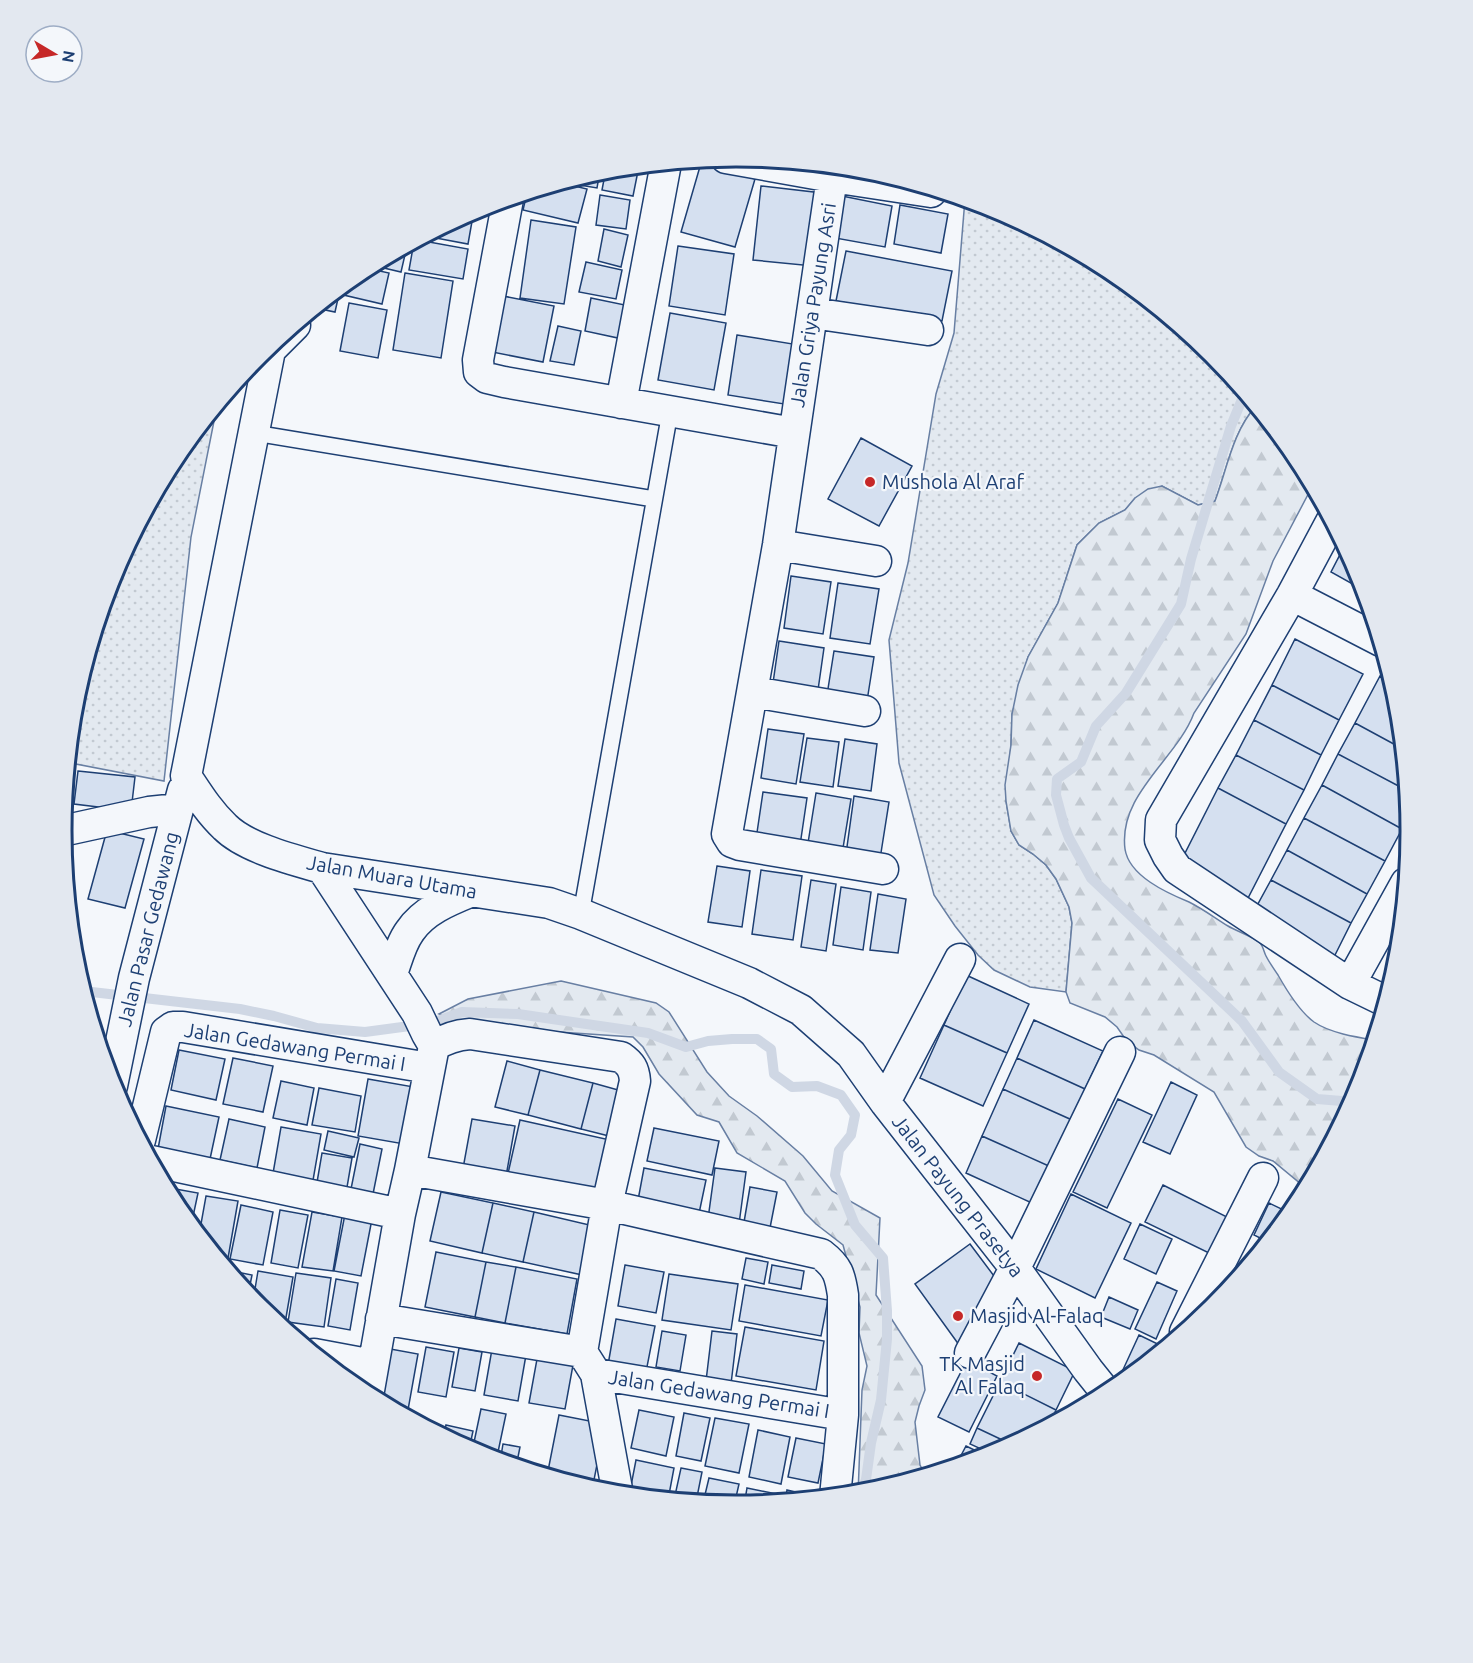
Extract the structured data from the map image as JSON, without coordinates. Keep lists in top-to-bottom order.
{
  "streets": {
    "street": [
      "Jalan Griya Payung Asri",
      "Jalan Muara Utama",
      "Jalan Pasar Gedawang",
      "Jalan Gedawang Permai I",
      "Jalan Payung Prasetya"
    ]
  },
  "crossings": [
    ["Jalan Muara Utama", "Jalan Pasar Gedawang"],
    ["Jalan Muara Utama", "Jalan Payung Prasetya"]
  ],
  "places": ["Mushola Al Araf", "Masjid Al-Falaq", "TK Masjid Al Falaq"],
  "north": "right"
}
